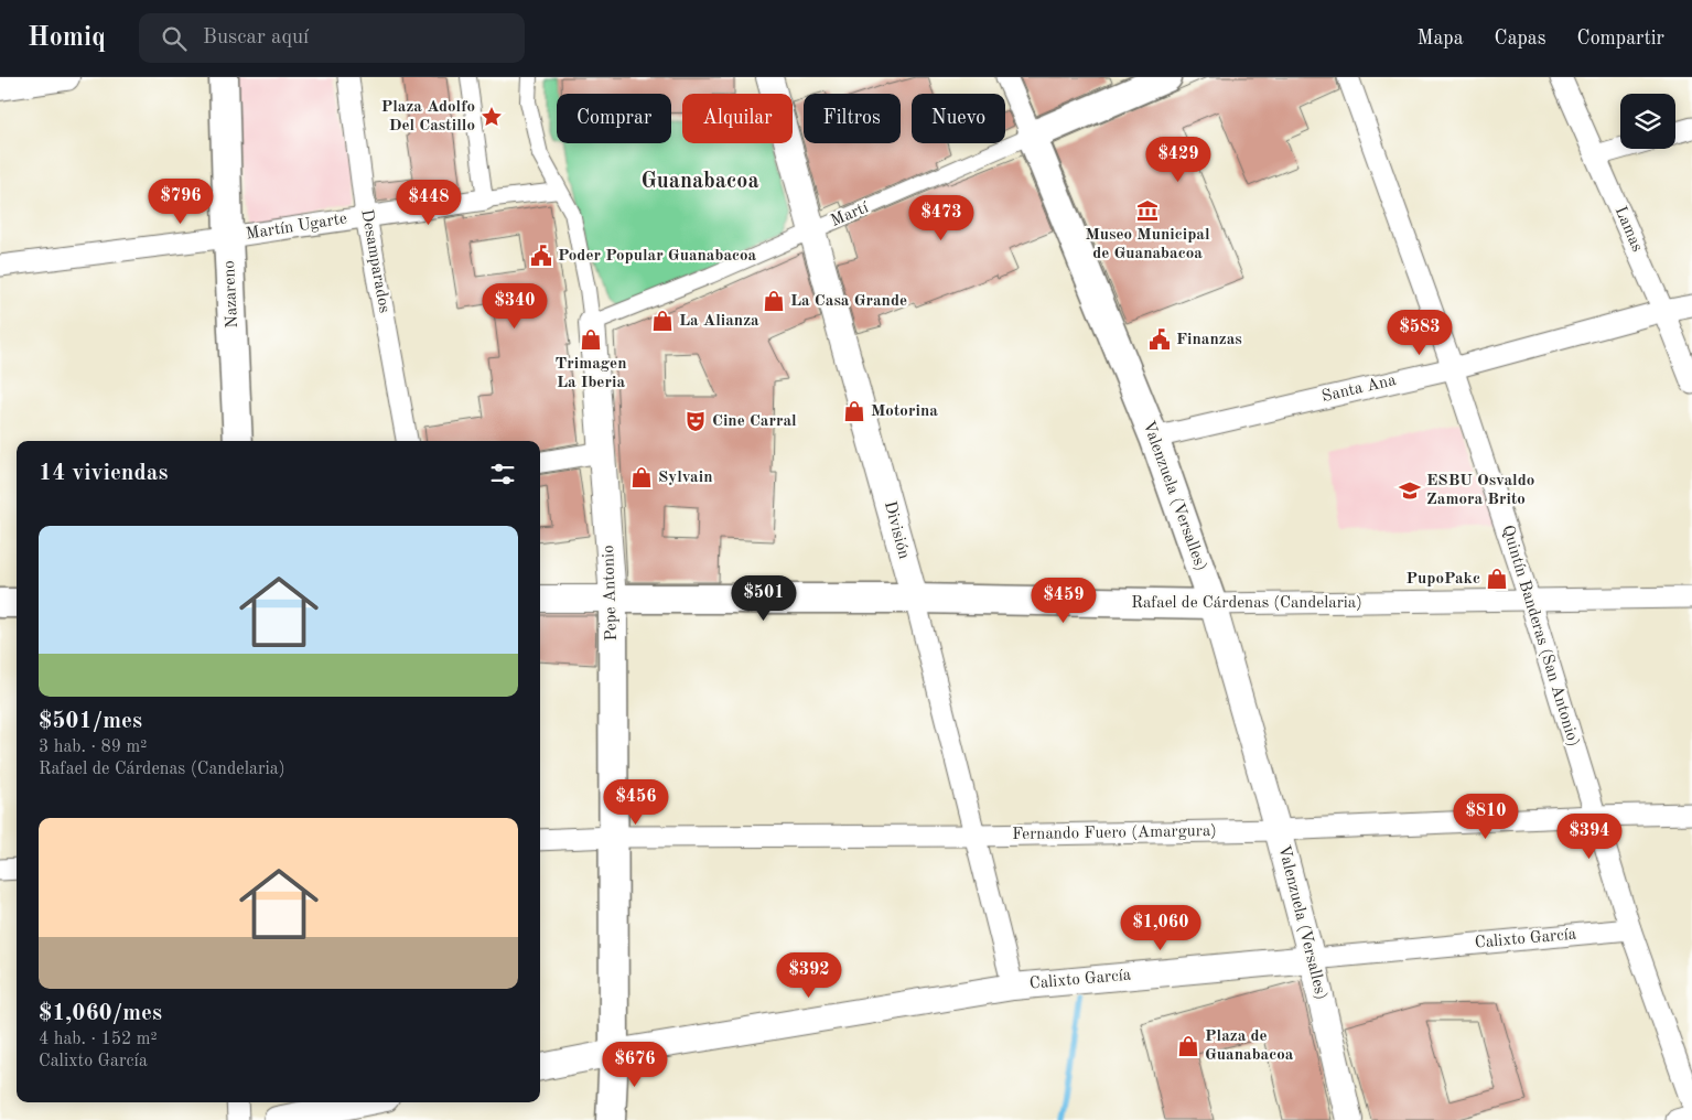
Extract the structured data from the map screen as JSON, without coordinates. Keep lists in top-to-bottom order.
{
  "streets": {
    "main road": [
      "Martí",
      "Nazareno",
      "Valenzuela (Versalles)",
      "Pepe Antonio",
      "Rafael de Cárdenas (Candelaria)"
    ],
    "street": [
      "Martín Ugarte",
      "Lamas",
      "Desamparados",
      "Santa Ana",
      "División",
      "Quintín Banderas (San Antonio)",
      "Fernando Fuero (Amargura)",
      "Calixto García"
    ]
  },
  "crossings": [
    ["Martí", "Valenzuela (Versalles)"],
    ["Martí", "División"],
    ["Martí", "Pepe Antonio"],
    ["Martín Ugarte", "Desamparados"],
    ["Martín Ugarte", "Nazareno"],
    ["Martín Ugarte", "Pepe Antonio"],
    ["Lamas", "Santa Ana"],
    ["Santa Ana", "Valenzuela (Versalles)"],
    ["Santa Ana", "Quintín Banderas (San Antonio)"],
    ["Valenzuela (Versalles)", "Rafael de Cárdenas (Candelaria)"],
    ["Valenzuela (Versalles)", "Fernando Fuero (Amargura)"],
    ["Valenzuela (Versalles)", "Calixto García"],
    ["División", "Rafael de Cárdenas (Candelaria)"],
    ["División", "Fernando Fuero (Amargura)"],
    ["División", "Calixto García"],
    ["Pepe Antonio", "Rafael de Cárdenas (Candelaria)"],
    ["Pepe Antonio", "Fernando Fuero (Amargura)"],
    ["Pepe Antonio", "Calixto García"],
    ["Rafael de Cárdenas (Candelaria)", "Quintín Banderas (San Antonio)"],
    ["Quintín Banderas (San Antonio)", "Fernando Fuero (Amargura)"],
    ["Quintín Banderas (San Antonio)", "Calixto García"]
  ],
  "districts": ["Guanabacoa"],
  "places": {
    "place": ["Plaza Adolfo Del Castillo"],
    "museum": ["Museo Municipal de Guanabacoa"],
    "public building": ["Poder Popular Guanabacoa", "Finanzas"],
    "shop": [
      "La Casa Grande",
      "La Alianza",
      "Trimagen La Iberia",
      "Motorina",
      "Sylvain",
      "PupoPakc",
      "Plaza de Guanabacoa"
    ],
    "theatre": ["Cine Carral"],
    "school or university": ["ESBU Osvaldo Zamora Brito"]
  },
  "page": {
    "header": "Homiq",
    "search": "Buscar aquí",
    "nav": ["Mapa", "Capas", "Compartir"],
    "chip": [
      "Comprar",
      "Alquilar",
      "Filtros",
      "Nuevo"
    ],
    "price": [
      "$429",
      "$796",
      "$448",
      "$473",
      "$340",
      "$583",
      "$501",
      "$459",
      "$456",
      "$810",
      "$394",
      "$1,060",
      "$392",
      "$676"
    ],
    "heading": "14 viviendas",
    "list": [
      {
        "name": "$501/mes",
        "note": "3 hab. · 89 m² · Rafael de Cárdenas (Candelaria)"
      },
      {
        "name": "$1,060/mes",
        "note": "4 hab. · 152 m² · Calixto García"
      }
    ]
  }
}
